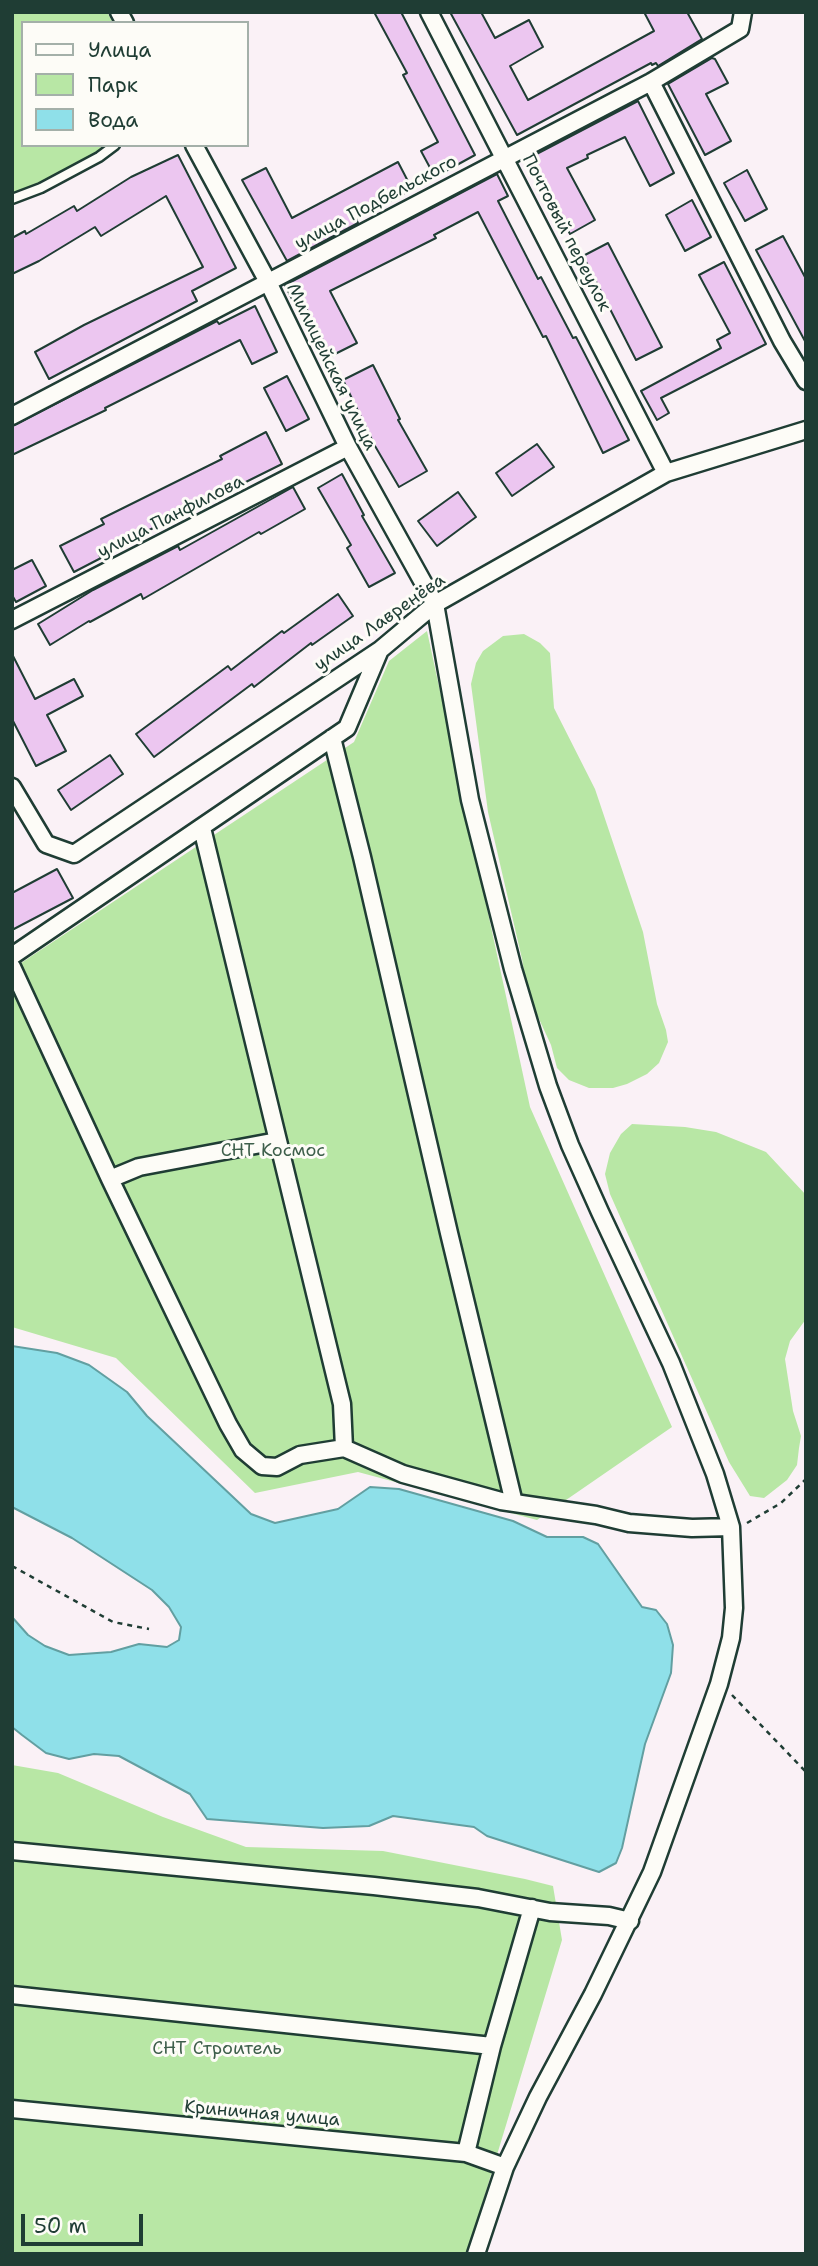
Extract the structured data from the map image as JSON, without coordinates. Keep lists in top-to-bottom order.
{
  "streets": {
    "street": [
      "улица Подбельского",
      "Почтовый переулок",
      "Милицейская улица",
      "улица Панфилова",
      "улица Лавренёва",
      "Криничная улица"
    ]
  },
  "crossings": [
    ["улица Подбельского", "Почтовый переулок"],
    ["улица Подбельского", "Милицейская улица"],
    ["Почтовый переулок", "улица Лавренёва"],
    ["Милицейская улица", "улица Панфилова"],
    ["Милицейская улица", "улица Лавренёва"],
    ["Милицейская улица", "Криничная улица"]
  ],
  "parks": ["СНТ Космос", "СНТ Строитель"],
  "legend": ["Улица", "Парк", "Вода"],
  "scale_bar": "50 m"
}
